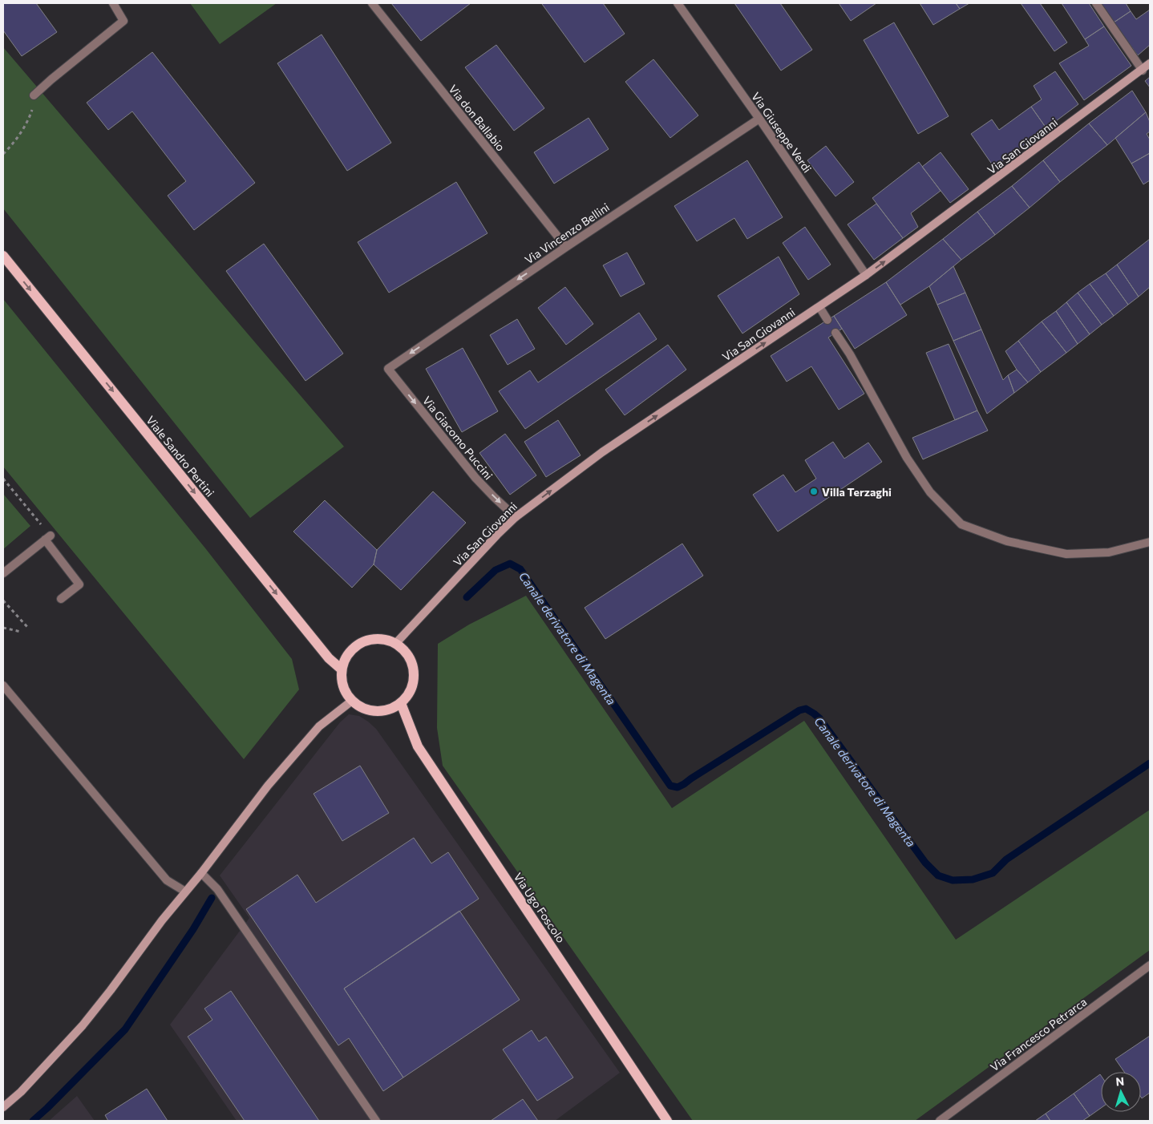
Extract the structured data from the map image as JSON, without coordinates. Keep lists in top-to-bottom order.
{
  "streets": {
    "main road": ["Viale Sandro Pertini", "Via Ugo Foscolo"],
    "street": [
      "Via don Ballabio",
      "Via Giuseppe Verdi",
      "Via San Giovanni",
      "Via Vincenzo Bellini",
      "Via Giacomo Puccini",
      "Via Francesco Petrarca"
    ]
  },
  "crossings": [
    ["Via don Ballabio", "Via Vincenzo Bellini"],
    ["Via Giuseppe Verdi", "Via San Giovanni"],
    ["Via Giuseppe Verdi", "Via Vincenzo Bellini"],
    ["Via San Giovanni", "Via Giacomo Puccini"],
    ["Via San Giovanni", "Viale Sandro Pertini"],
    ["Via San Giovanni", "Via Ugo Foscolo"],
    ["Via Vincenzo Bellini", "Via Giacomo Puccini"],
    ["Viale Sandro Pertini", "Via Ugo Foscolo"]
  ],
  "one_way": [
    "Via San Giovanni",
    "Via Vincenzo Bellini",
    "Via Giacomo Puccini",
    "Viale Sandro Pertini"
  ],
  "water": ["Canale derivatore di Magenta"],
  "places": ["Villa Terzaghi"],
  "north": "top"
}
